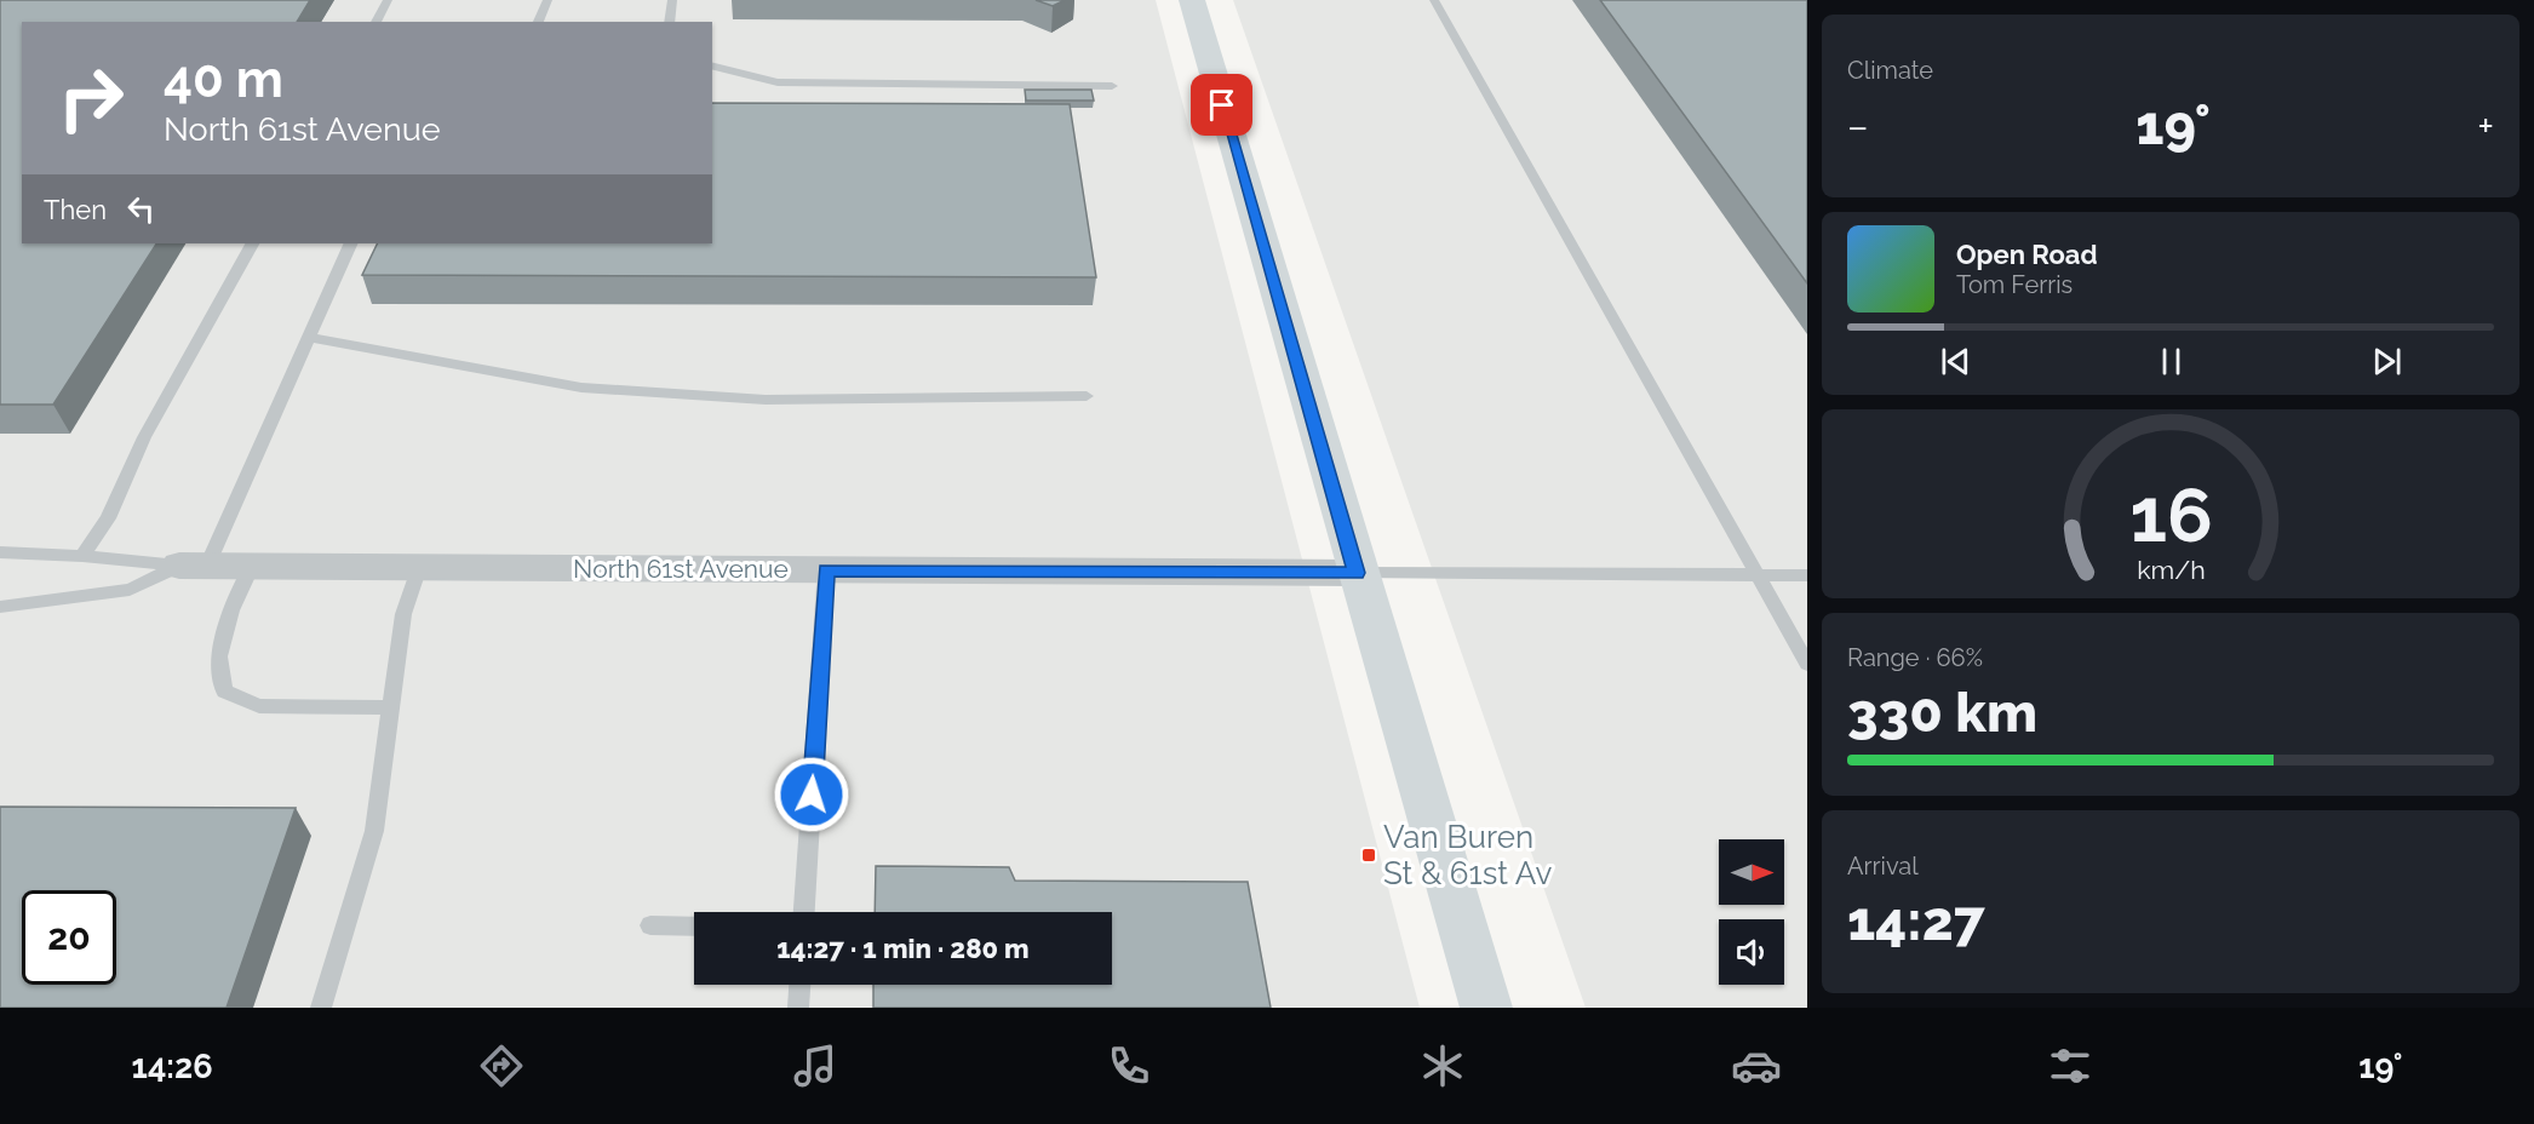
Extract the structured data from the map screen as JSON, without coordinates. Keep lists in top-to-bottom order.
{
  "streets": {
    "street": ["North 61st Avenue"]
  },
  "places": {
    "transit": ["Van Buren St & 61st Av"]
  },
  "north": "right",
  "page": {
    "tile": [
      "Climate",
      ["Range · 66%", "330 km"],
      ["Arrival", "14:27"]
    ],
    "turn": ["40 m", "North 61st Avenue"],
    "heat": ["−", "19°", "+"],
    "then": "Then",
    "song": ["Open Road", "Tom Ferris"],
    "limit": "20",
    "trip": "14:27 · 1 min · 280 m",
    "tabs": ["14:26", "19°"],
    "gauge": ["16", "km/h"]
  }
}
